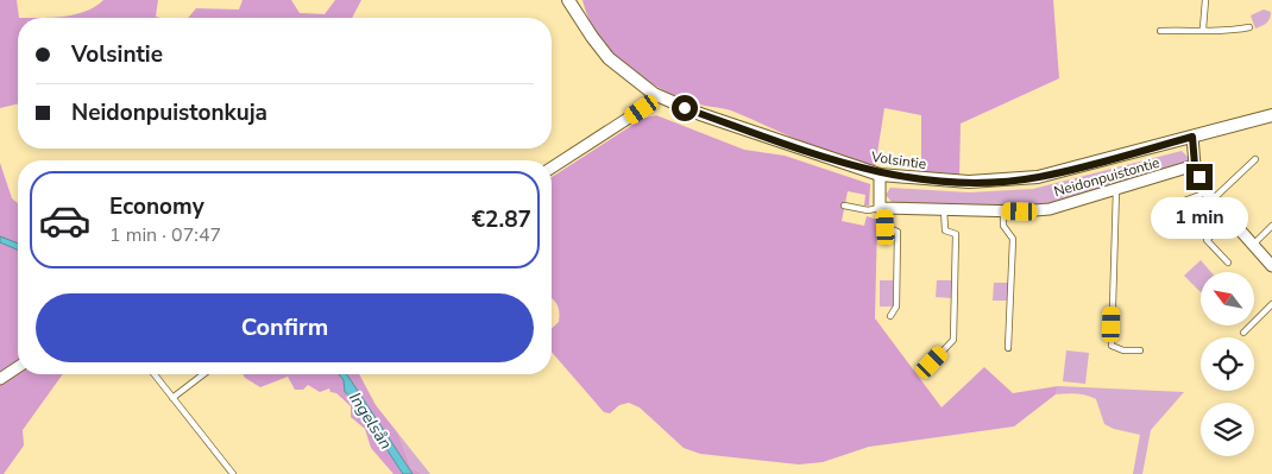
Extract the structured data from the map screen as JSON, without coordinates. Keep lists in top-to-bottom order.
{
  "streets": {
    "street": ["Volsintie", "Neidonpuistontie"]
  },
  "water": ["Ingelsån"],
  "north": "top left",
  "page": {
    "banner": ["Volsintie", "Neidonpuistonkuja"],
    "list": [
      {
        "name": "Economy",
        "note": "1 min · 07:47",
        "value": "€2.87"
      }
    ],
    "bubble": "1 min",
    "buttons": "Confirm"
  }
}
